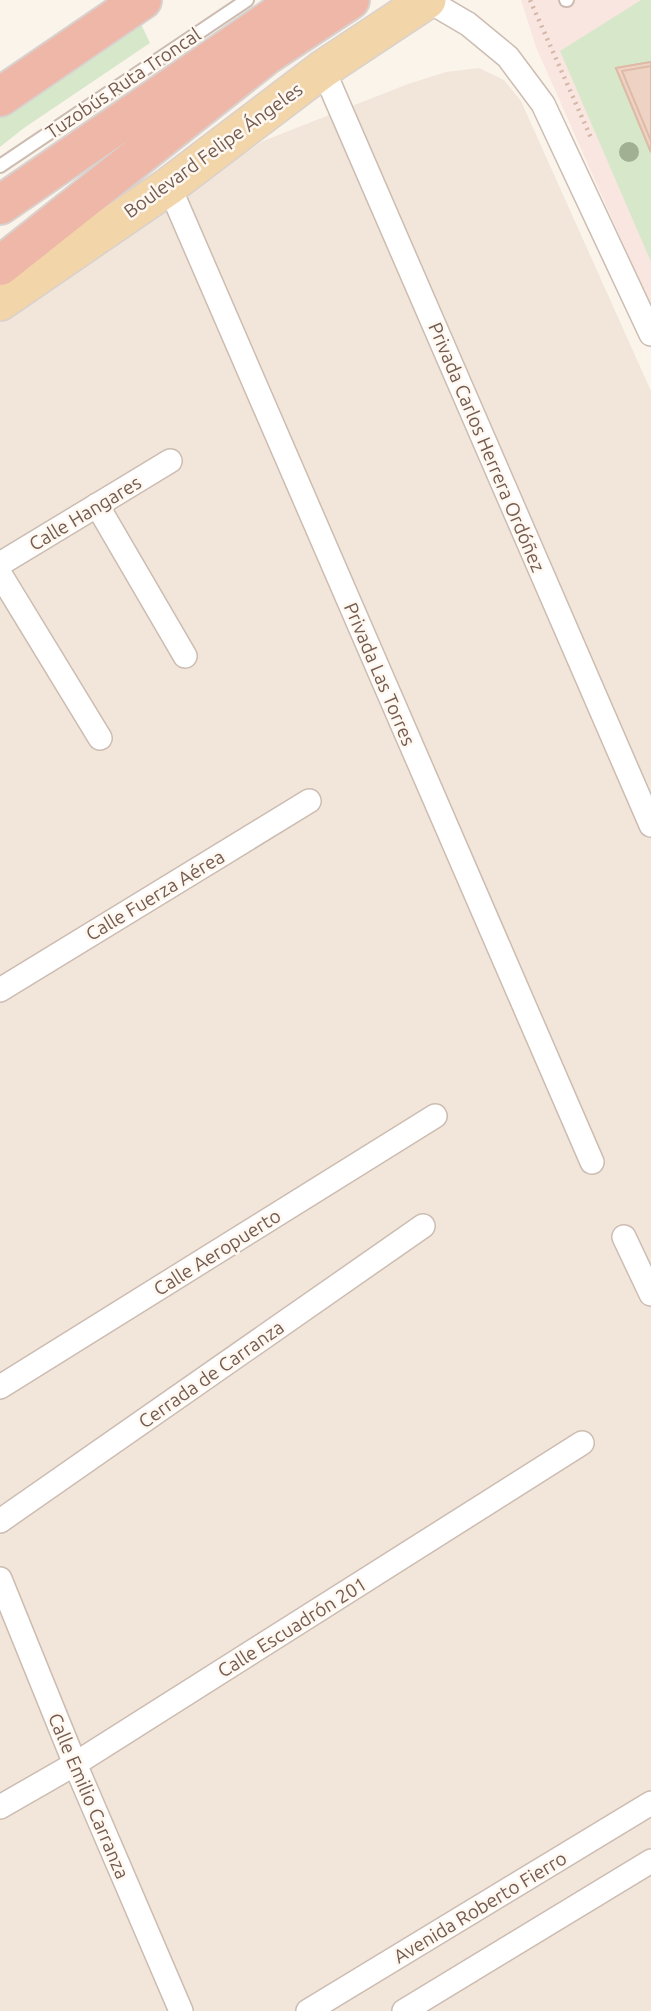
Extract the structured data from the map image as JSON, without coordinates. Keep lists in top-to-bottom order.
{
  "streets": {
    "main road": ["Boulevard Felipe Ángeles"],
    "street": [
      "Privada Carlos Herrera Ordóñez",
      "Calle Hangares",
      "Privada Las Torres",
      "Calle Fuerza Aérea",
      "Calle Aeropuerto",
      "Cerrada de Carranza",
      "Calle Escuadrón 201",
      "Calle Emilio Carranza",
      "Avenida Roberto Fierro"
    ],
    "lane": ["Tuzobús Ruta Troncal"]
  },
  "crossings": [
    ["Boulevard Felipe Ángeles", "Privada Carlos Herrera Ordóñez"],
    ["Boulevard Felipe Ángeles", "Privada Las Torres"],
    ["Calle Escuadrón 201", "Calle Emilio Carranza"]
  ]
}
